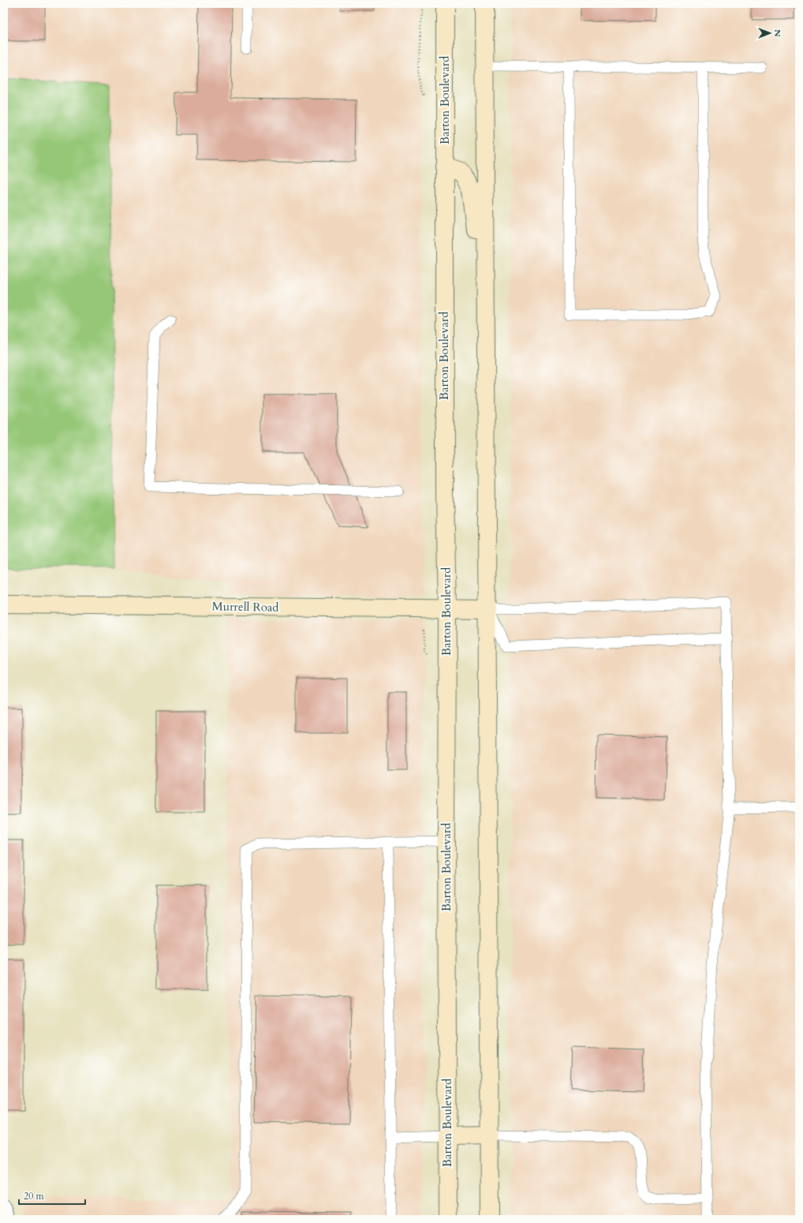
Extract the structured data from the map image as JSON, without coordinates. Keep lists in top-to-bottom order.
{
  "streets": {
    "main road": ["Barton Boulevard", "Murrell Road"]
  },
  "crossings": [
    ["Barton Boulevard", "Murrell Road"]
  ],
  "scale_bar": "20 m",
  "north": "right"
}
